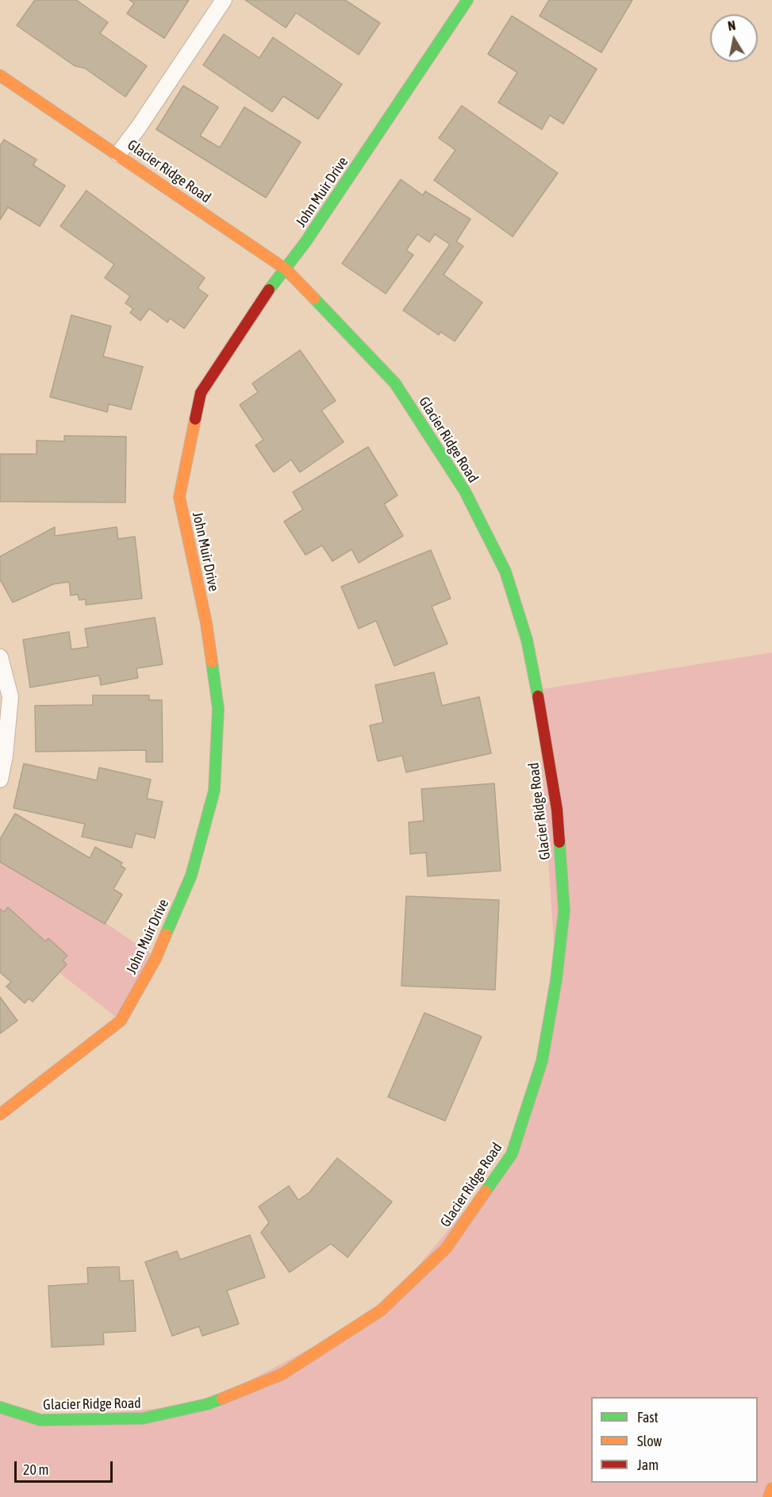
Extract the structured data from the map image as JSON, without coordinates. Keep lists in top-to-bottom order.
{
  "streets": {
    "street": ["Glacier Ridge Road", "John Muir Drive"]
  },
  "crossings": [
    ["Glacier Ridge Road", "John Muir Drive"]
  ],
  "legend": ["Fast", "Slow", "Jam"],
  "scale_bar": "20 m",
  "north": "top"
}
